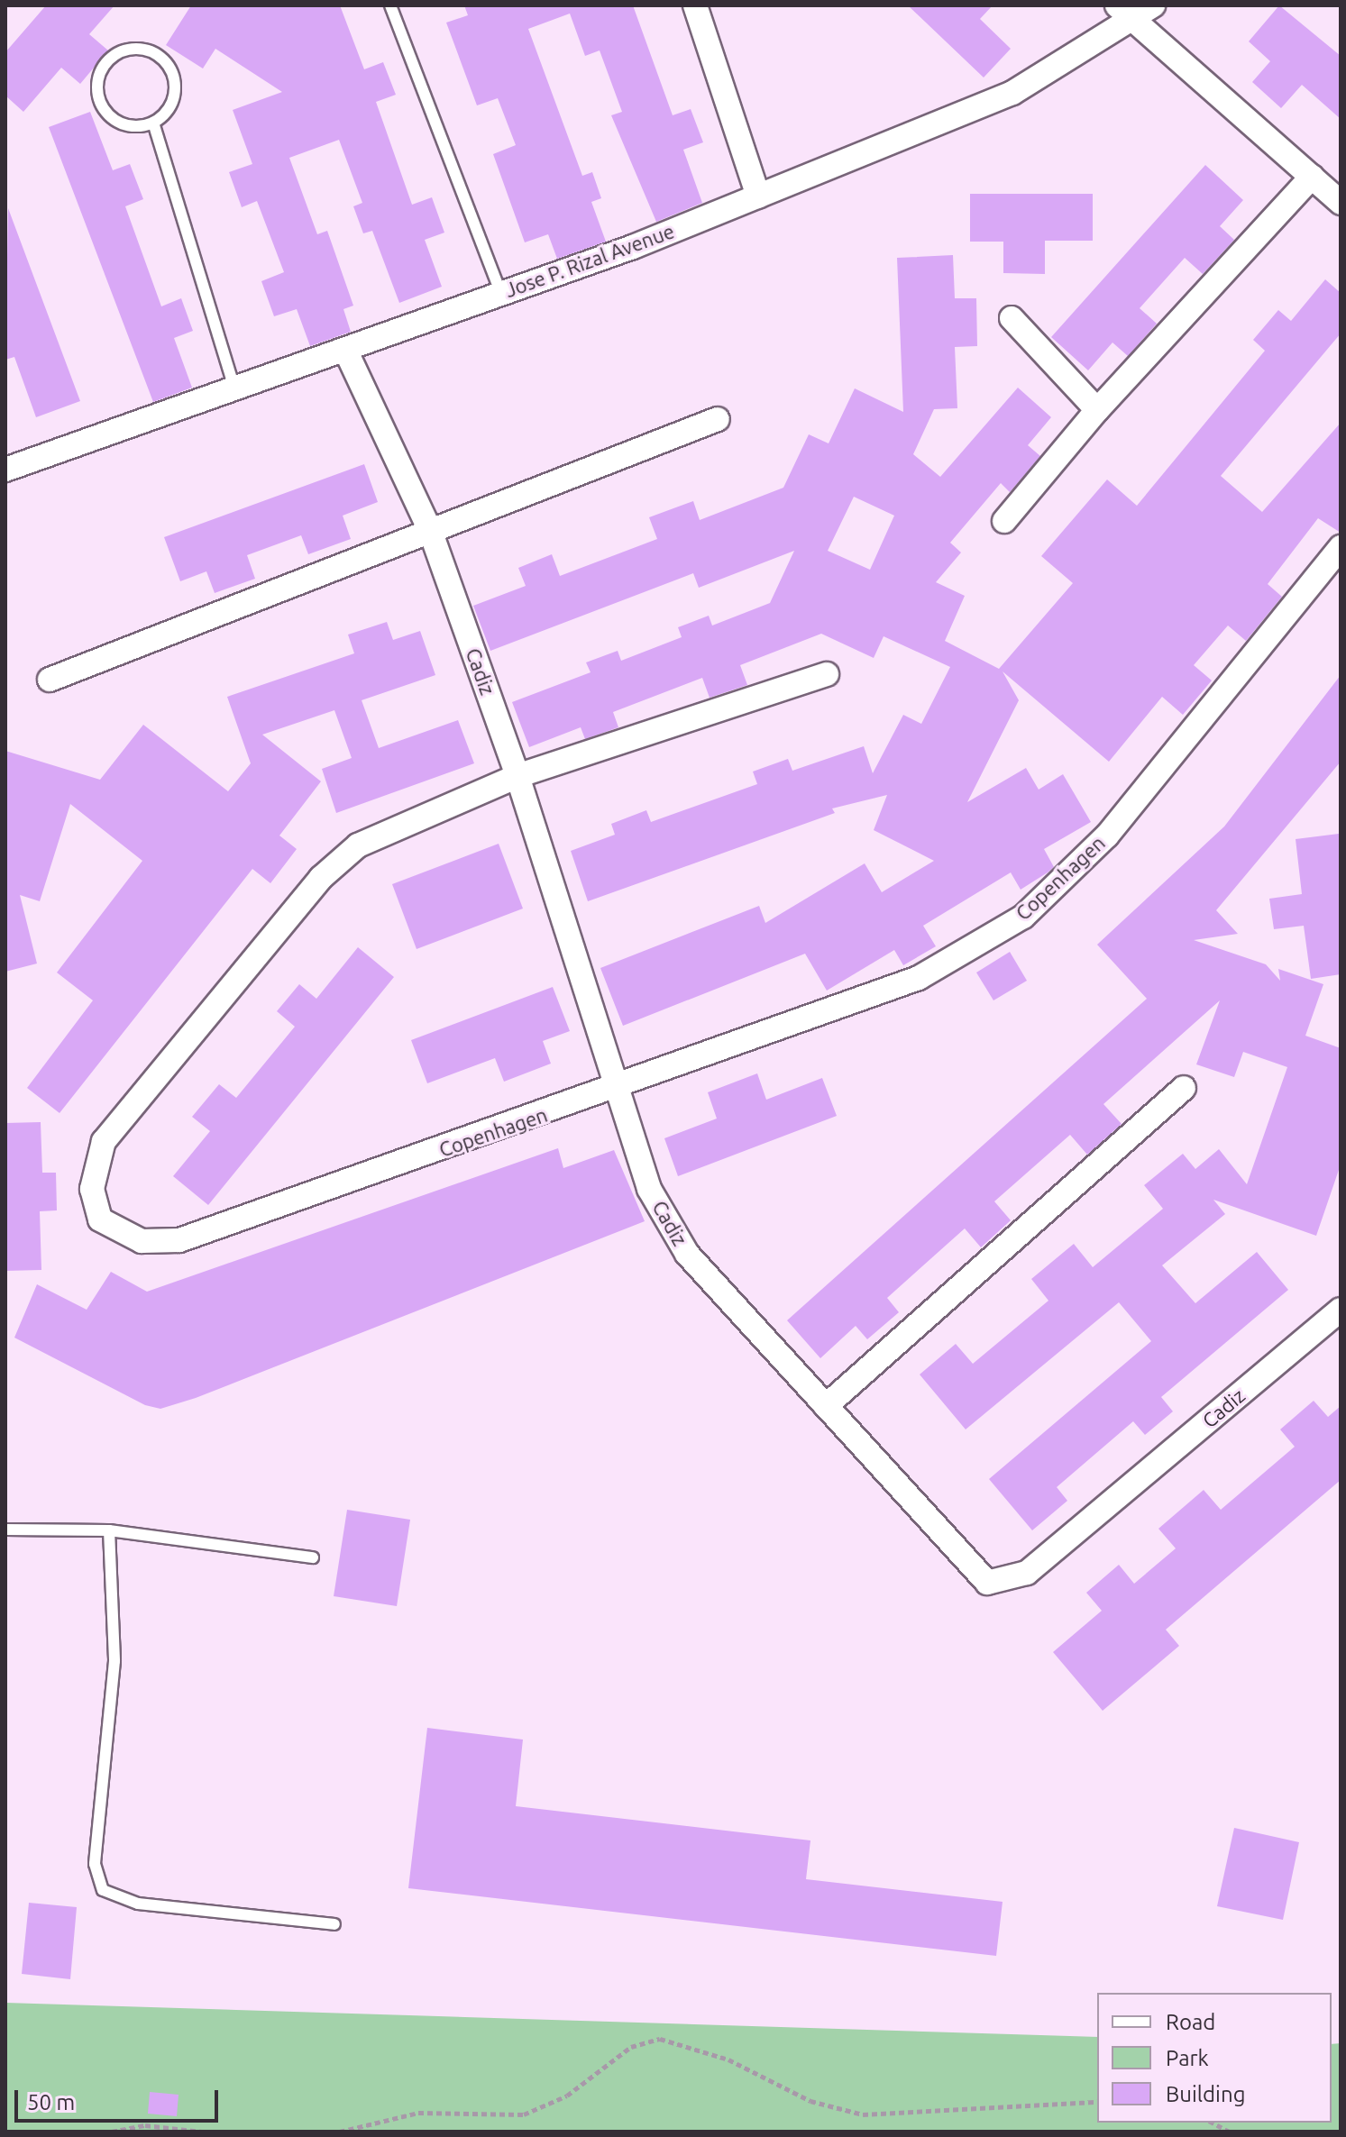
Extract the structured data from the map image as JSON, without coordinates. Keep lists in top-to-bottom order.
{
  "streets": {
    "street": ["Jose P. Rizal Avenue", "Cadiz", "Copenhagen"]
  },
  "crossings": [
    ["Jose P. Rizal Avenue", "Cadiz"],
    ["Cadiz", "Copenhagen"]
  ],
  "legend": ["Road", "Park", "Building"],
  "scale_bar": "50 m"
}
